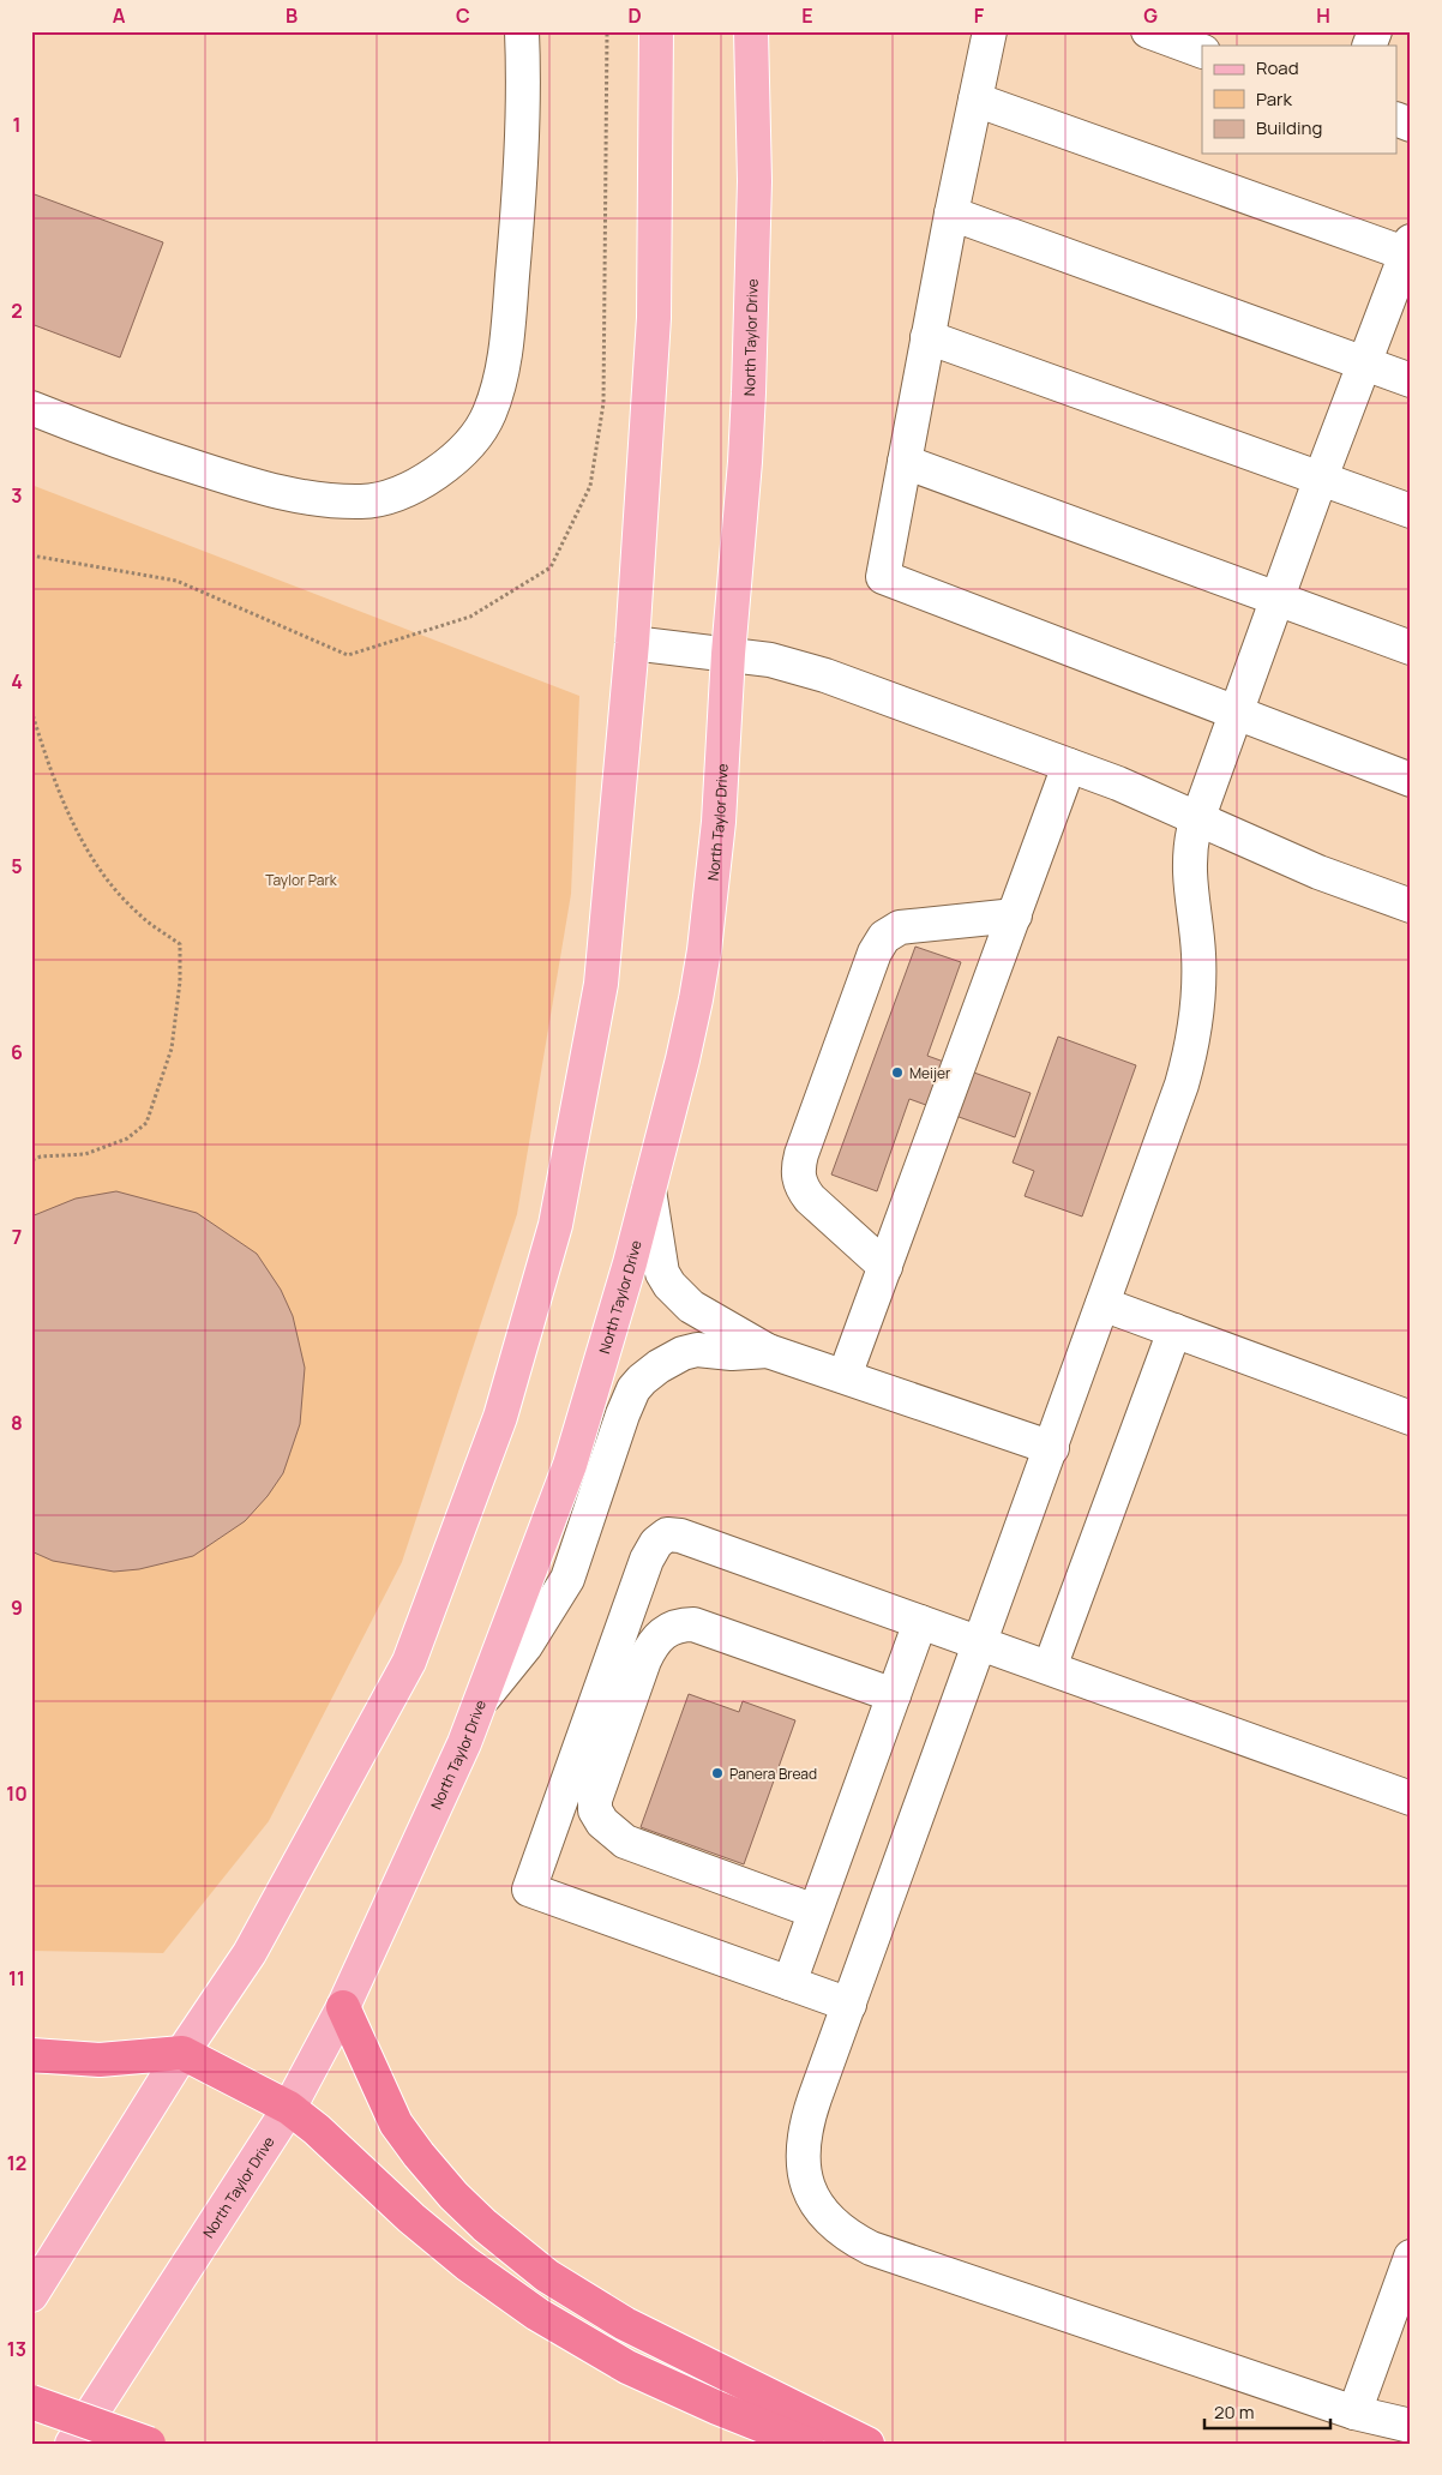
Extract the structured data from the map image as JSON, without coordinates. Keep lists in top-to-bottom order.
{
  "streets": {
    "main road": ["North Taylor Drive"]
  },
  "parks": ["Taylor Park"],
  "places": ["Meijer", "Panera Bread"],
  "legend": ["Road", "Park", "Building"],
  "scale_bar": "20 m",
  "grid": {
    "columns": [
      "A",
      "B",
      "C",
      "D",
      "E",
      "F",
      "G",
      "H"
    ],
    "rows": [
      "1",
      "2",
      "3",
      "4",
      "5",
      "6",
      "7",
      "8",
      "9",
      "10",
      "11",
      "12",
      "13"
    ]
  }
}
